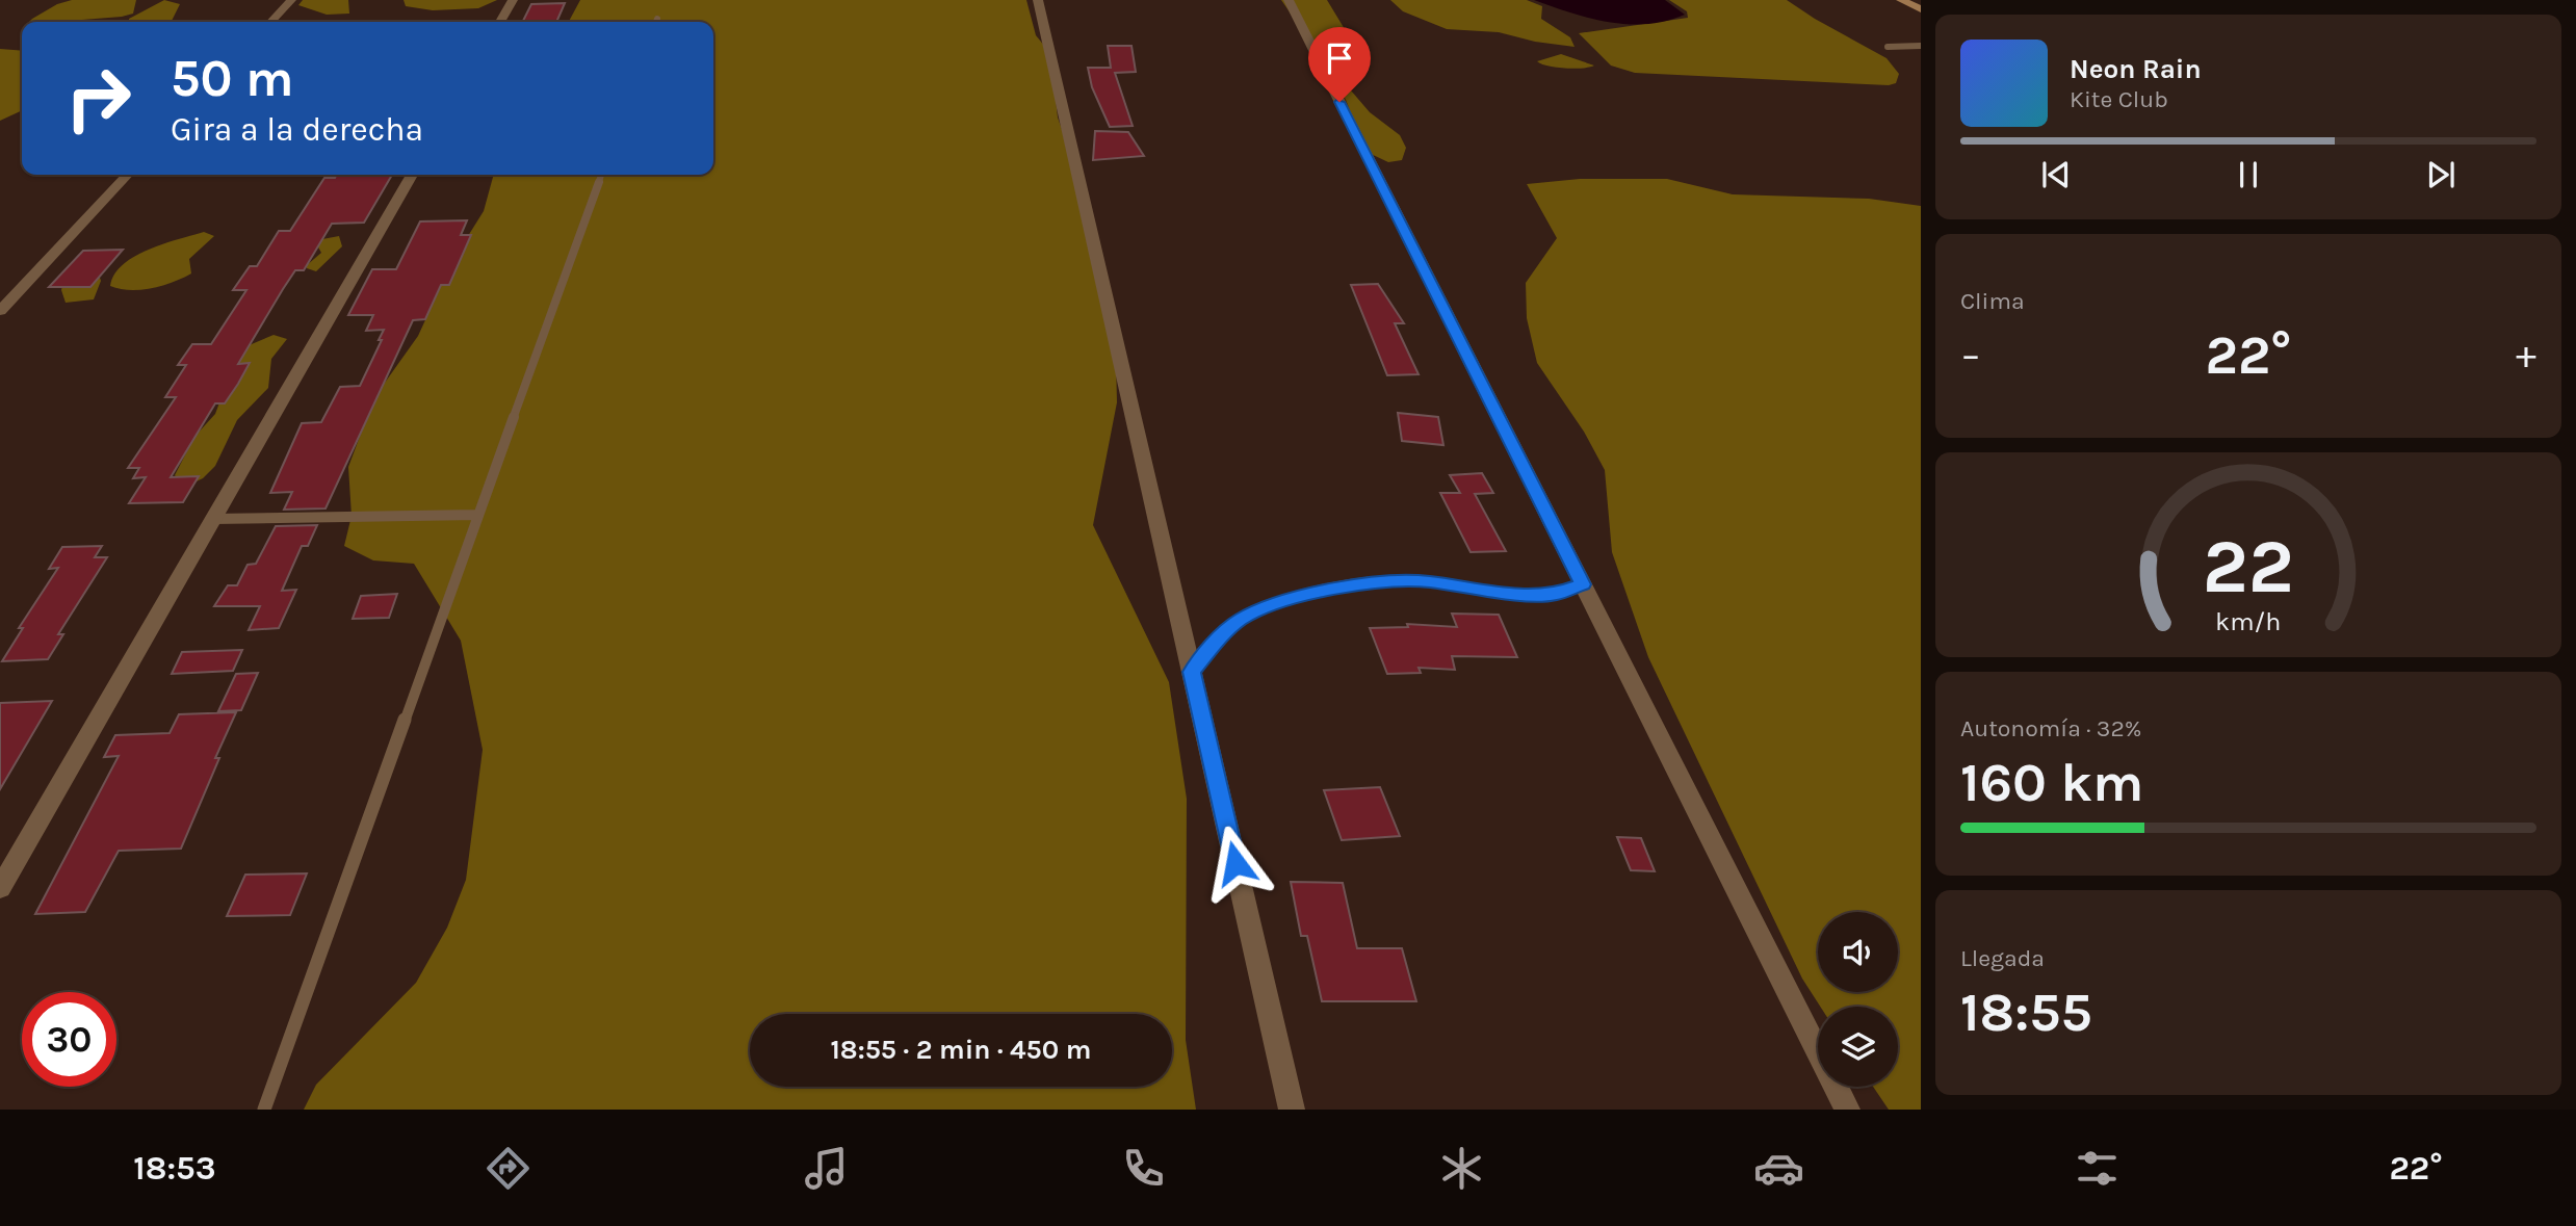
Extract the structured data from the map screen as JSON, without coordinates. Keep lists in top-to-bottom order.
{
  "page": {
    "turn": ["50 m", "Gira a la derecha"],
    "song": ["Neon Rain", "Kite Club"],
    "tile": [
      "Clima",
      ["Autonomía · 32%", "160 km"],
      ["Llegada", "18:55"]
    ],
    "heat": ["−", "22°", "+"],
    "limit": "30",
    "trip": "18:55 · 2 min · 450 m",
    "tabs": ["18:53", "22°"],
    "gauge": ["22", "km/h"]
  }
}
